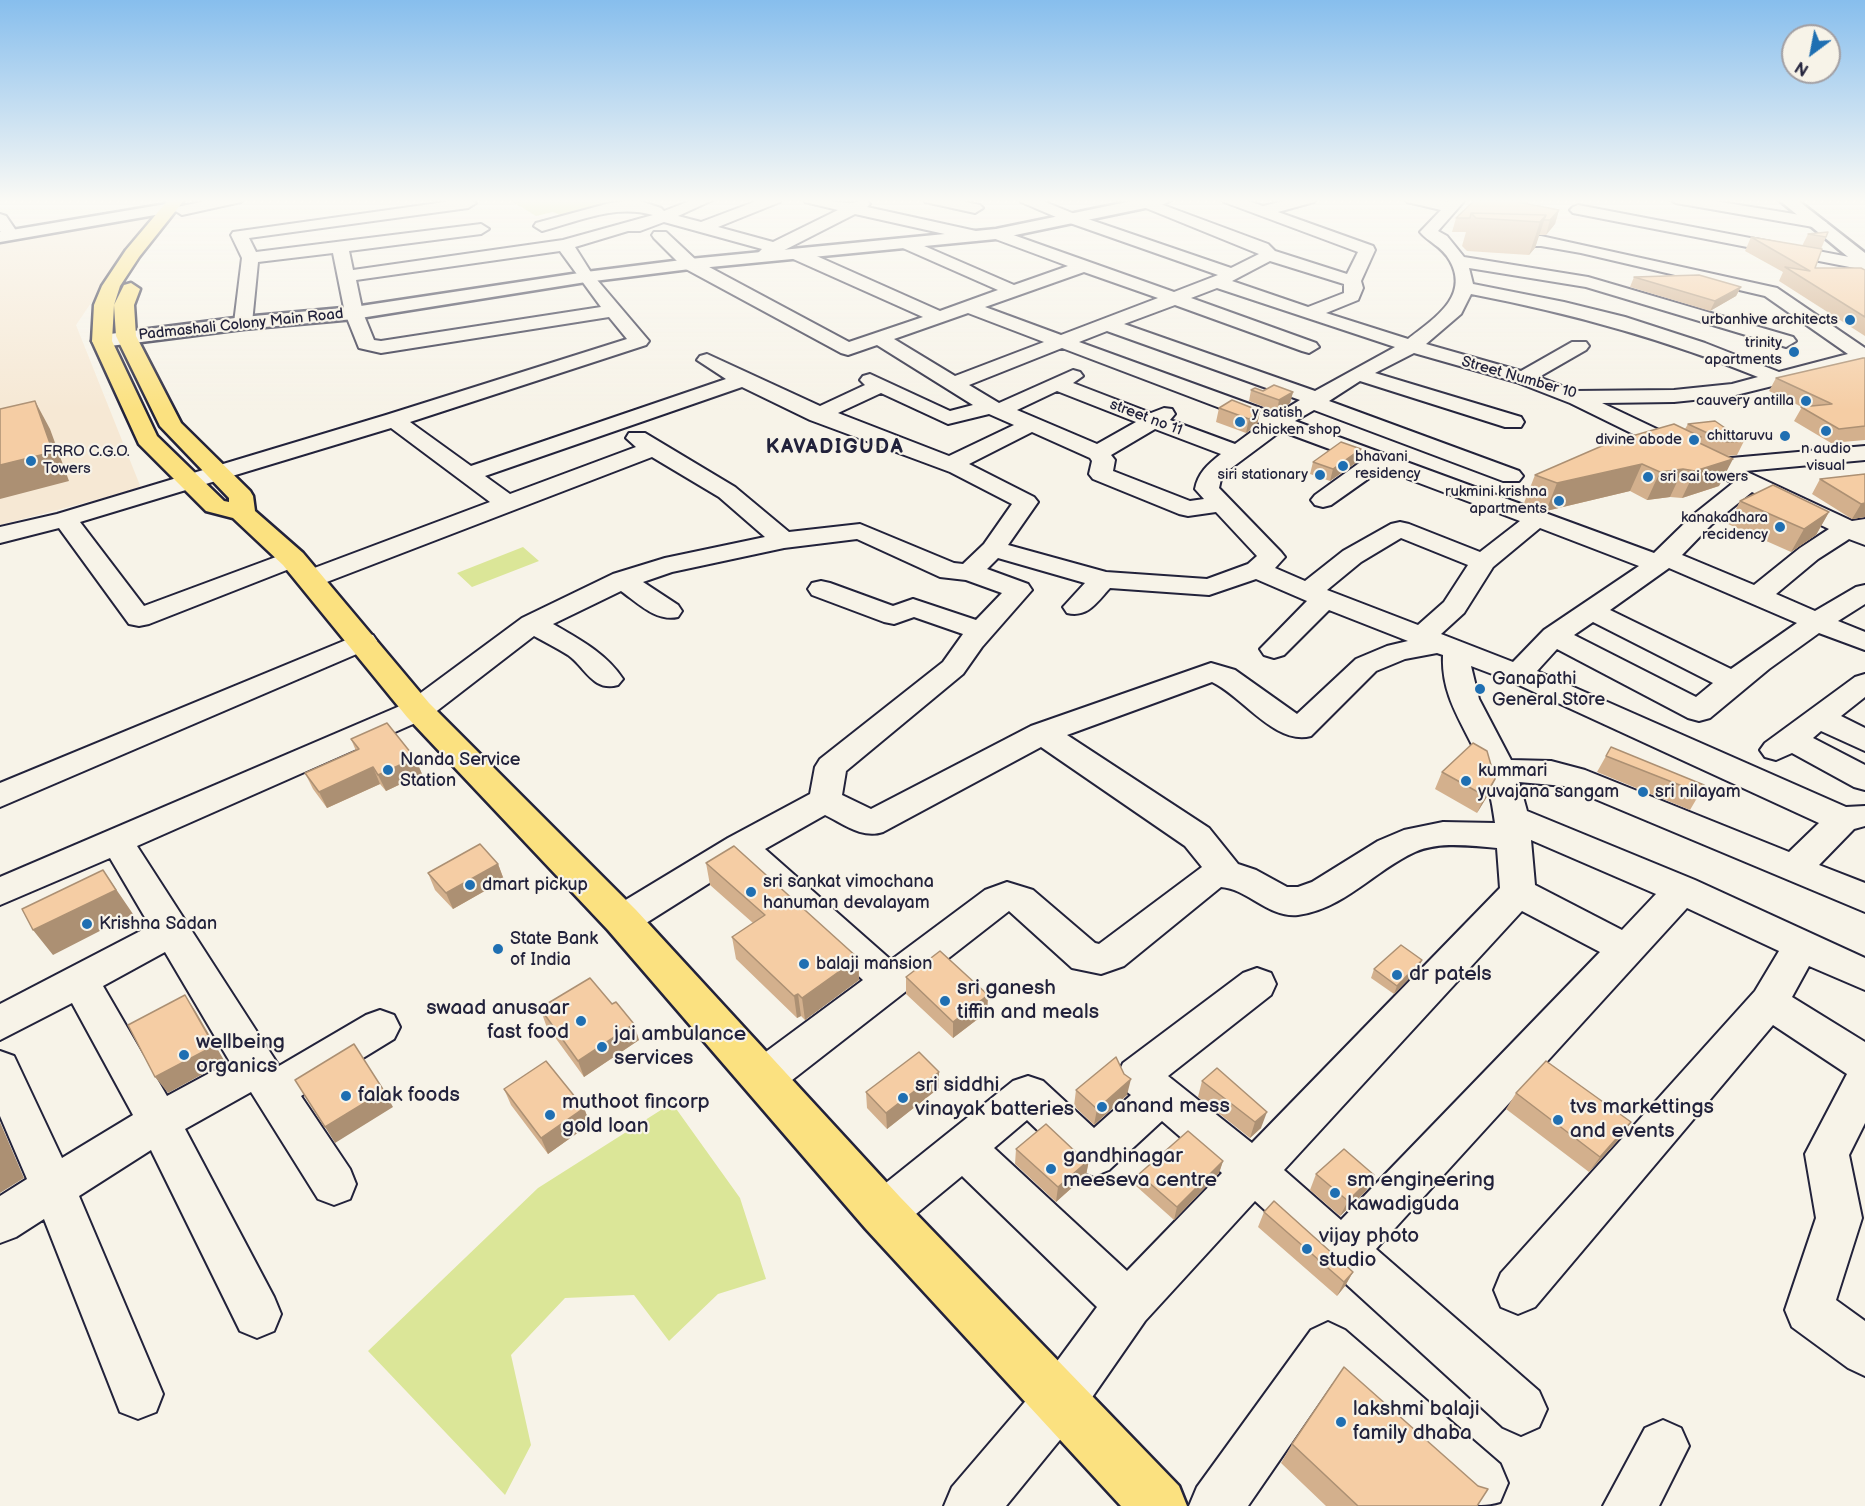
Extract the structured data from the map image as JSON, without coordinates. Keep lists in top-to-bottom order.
{
  "streets": {
    "street": ["Padmashali Colony Main Road", "Street Number 10", "street no 11"]
  },
  "districts": ["KAVADIGUDA"],
  "places": [
    "urbanhive architects",
    "trinity apartments",
    "cauvery antilla",
    "y satish chicken shop",
    "n audio visual",
    "chittaruvu",
    "divine abode",
    "FRRO C.G.O. Towers",
    "bhavani residency",
    "siri stationary",
    "sri sai towers",
    "rukmini krishna apartments",
    "kanakadhara recidency",
    "Ganapathi General Store",
    "Nanda Service Station",
    "kummari yuvajana sangam",
    "sri nilayam",
    "dmart pickup",
    "sri sankat vimochana hanuman devalayam",
    "Krishna Sadan",
    "State Bank of India",
    "balaji mansion",
    "dr patels",
    "sri ganesh tiffin and meals",
    "swaad anusaar fast food",
    "jai ambulance services",
    "wellbeing organics",
    "falak foods",
    "sri siddhi vinayak batteries",
    "anand mess",
    "muthoot fincorp gold loan",
    "tvs markettings and events",
    "gandhinagar meeseva centre",
    "sm engineering kawadiguda",
    "vijay photo studio",
    "lakshmi balaji family dhaba"
  ],
  "north": "bottom left"
}
